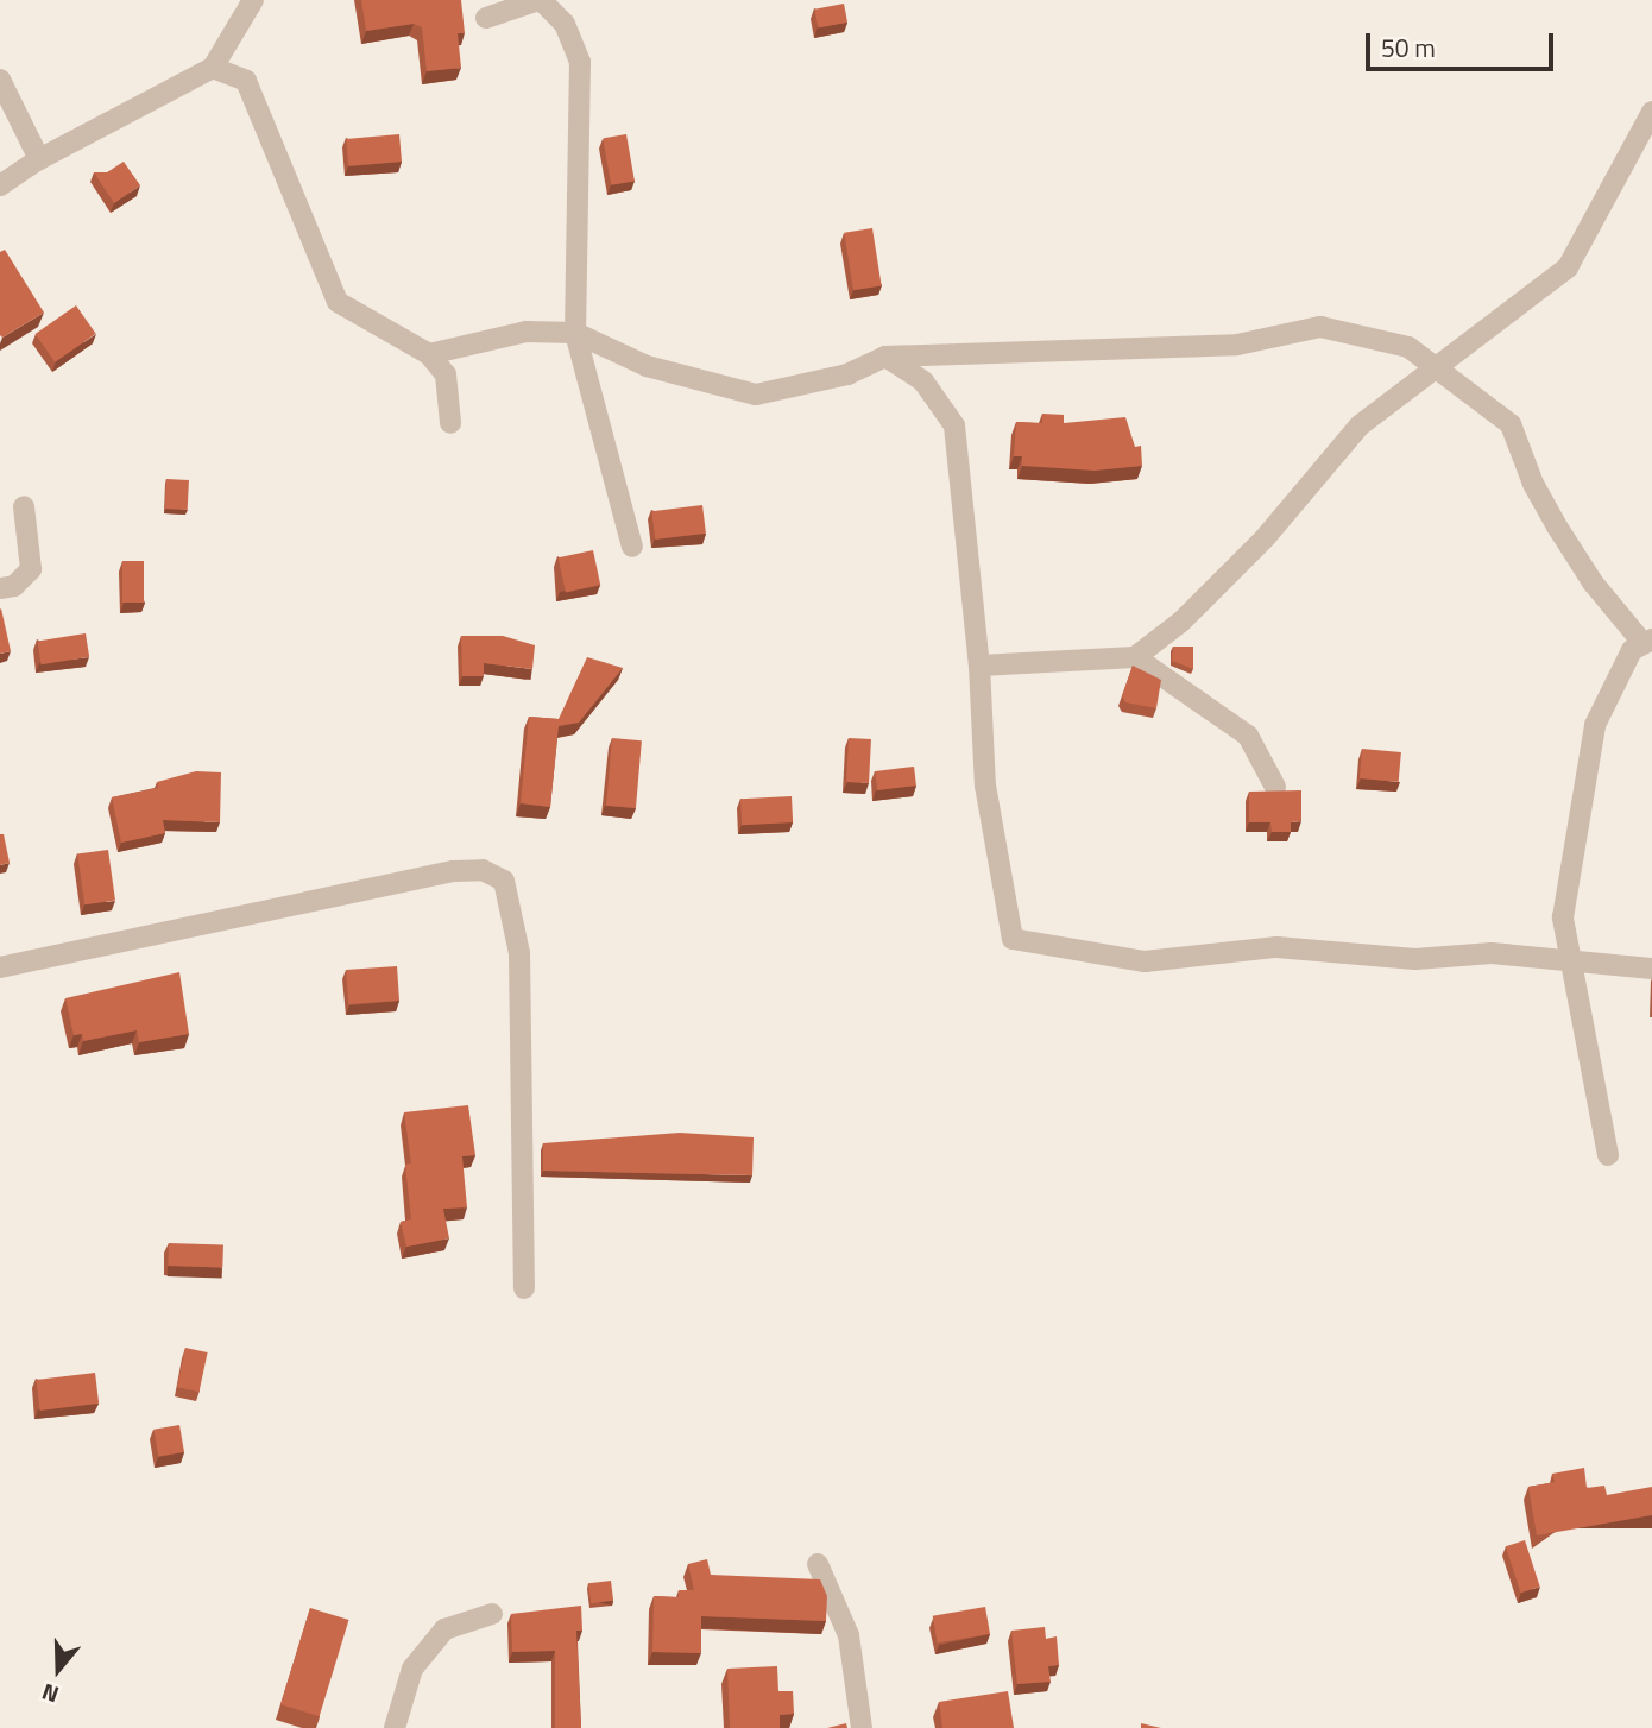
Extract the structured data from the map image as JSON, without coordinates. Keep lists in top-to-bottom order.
{
  "scale_bar": "50 m",
  "north": "bottom"
}
